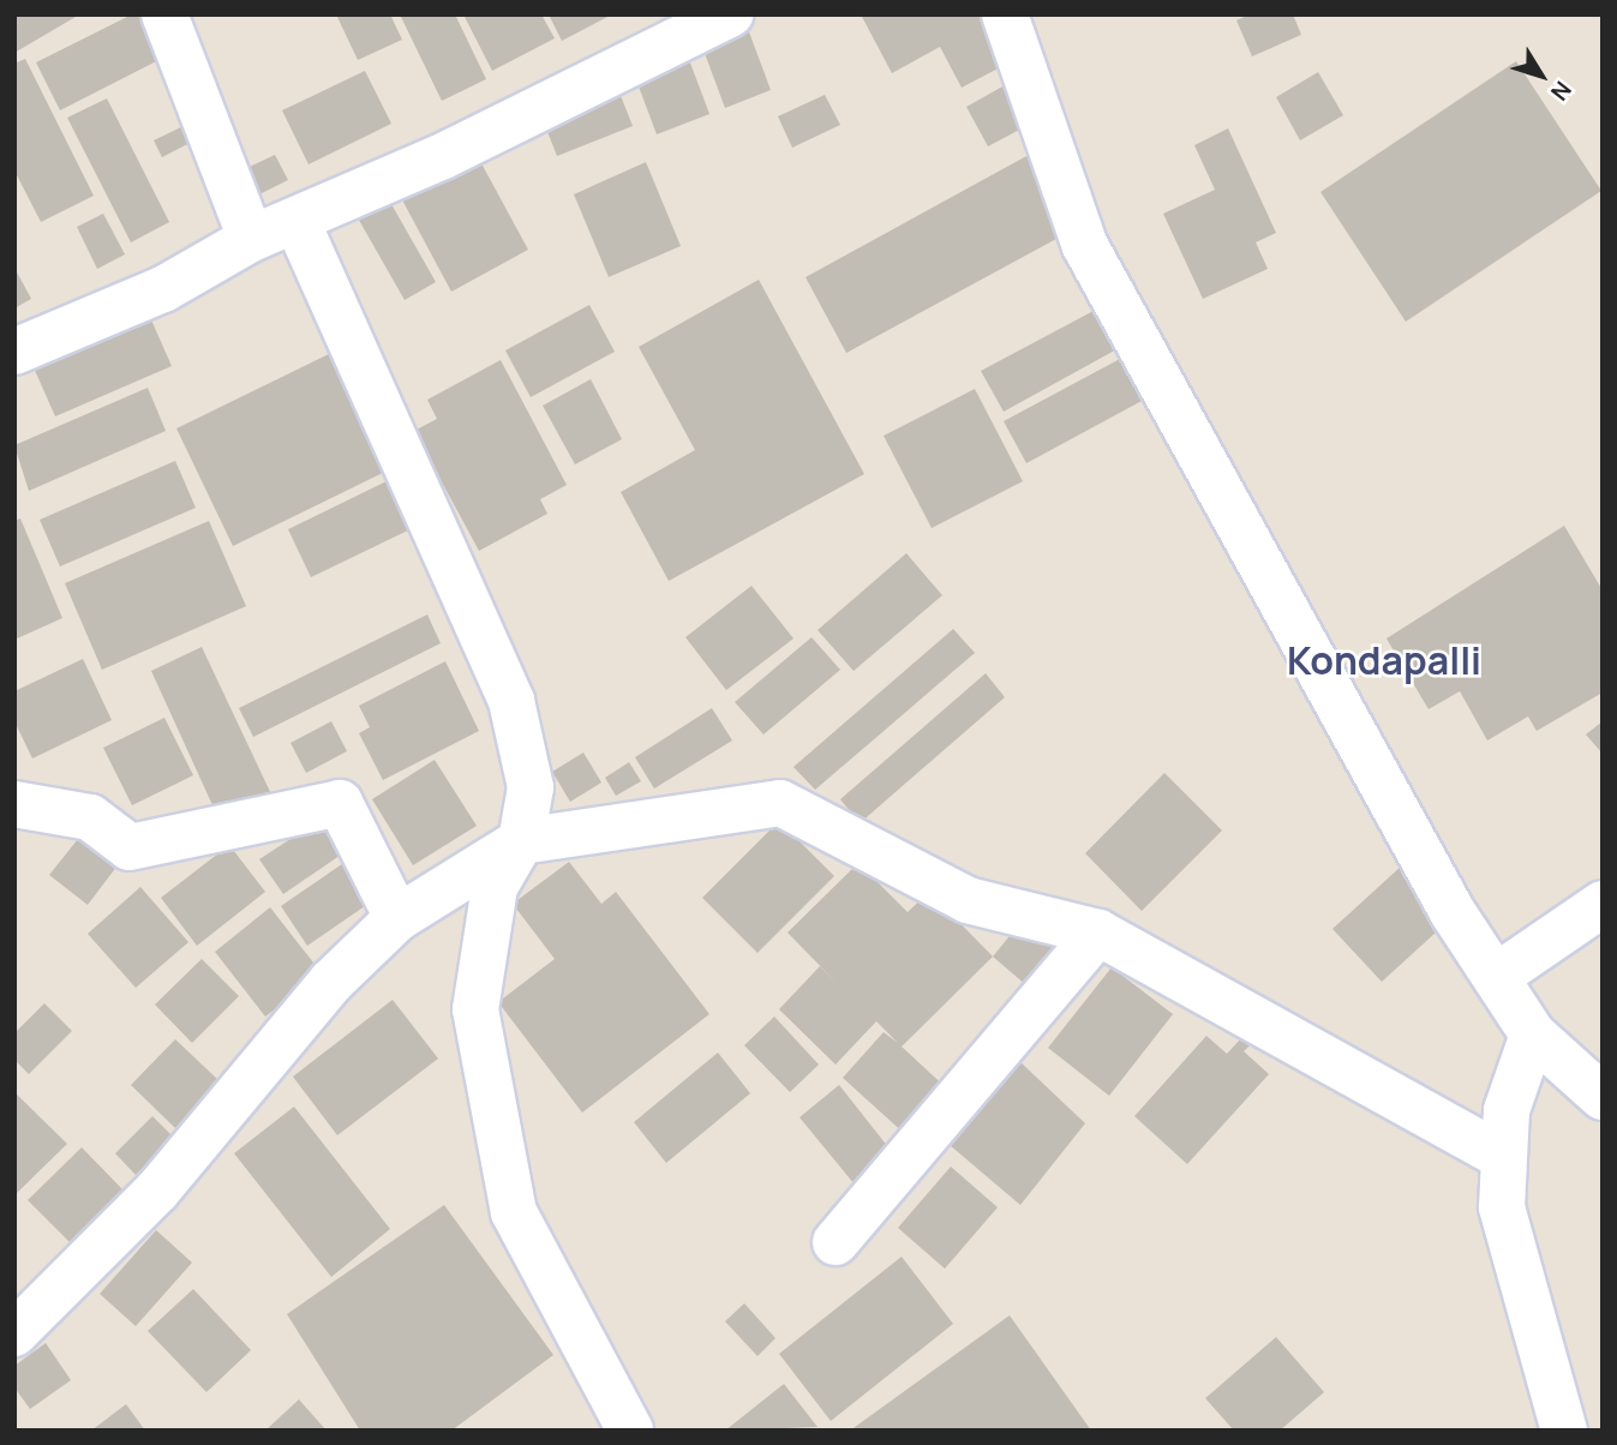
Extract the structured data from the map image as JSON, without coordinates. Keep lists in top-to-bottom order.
{
  "districts": ["Kondapalli"],
  "north": "bottom right"
}
